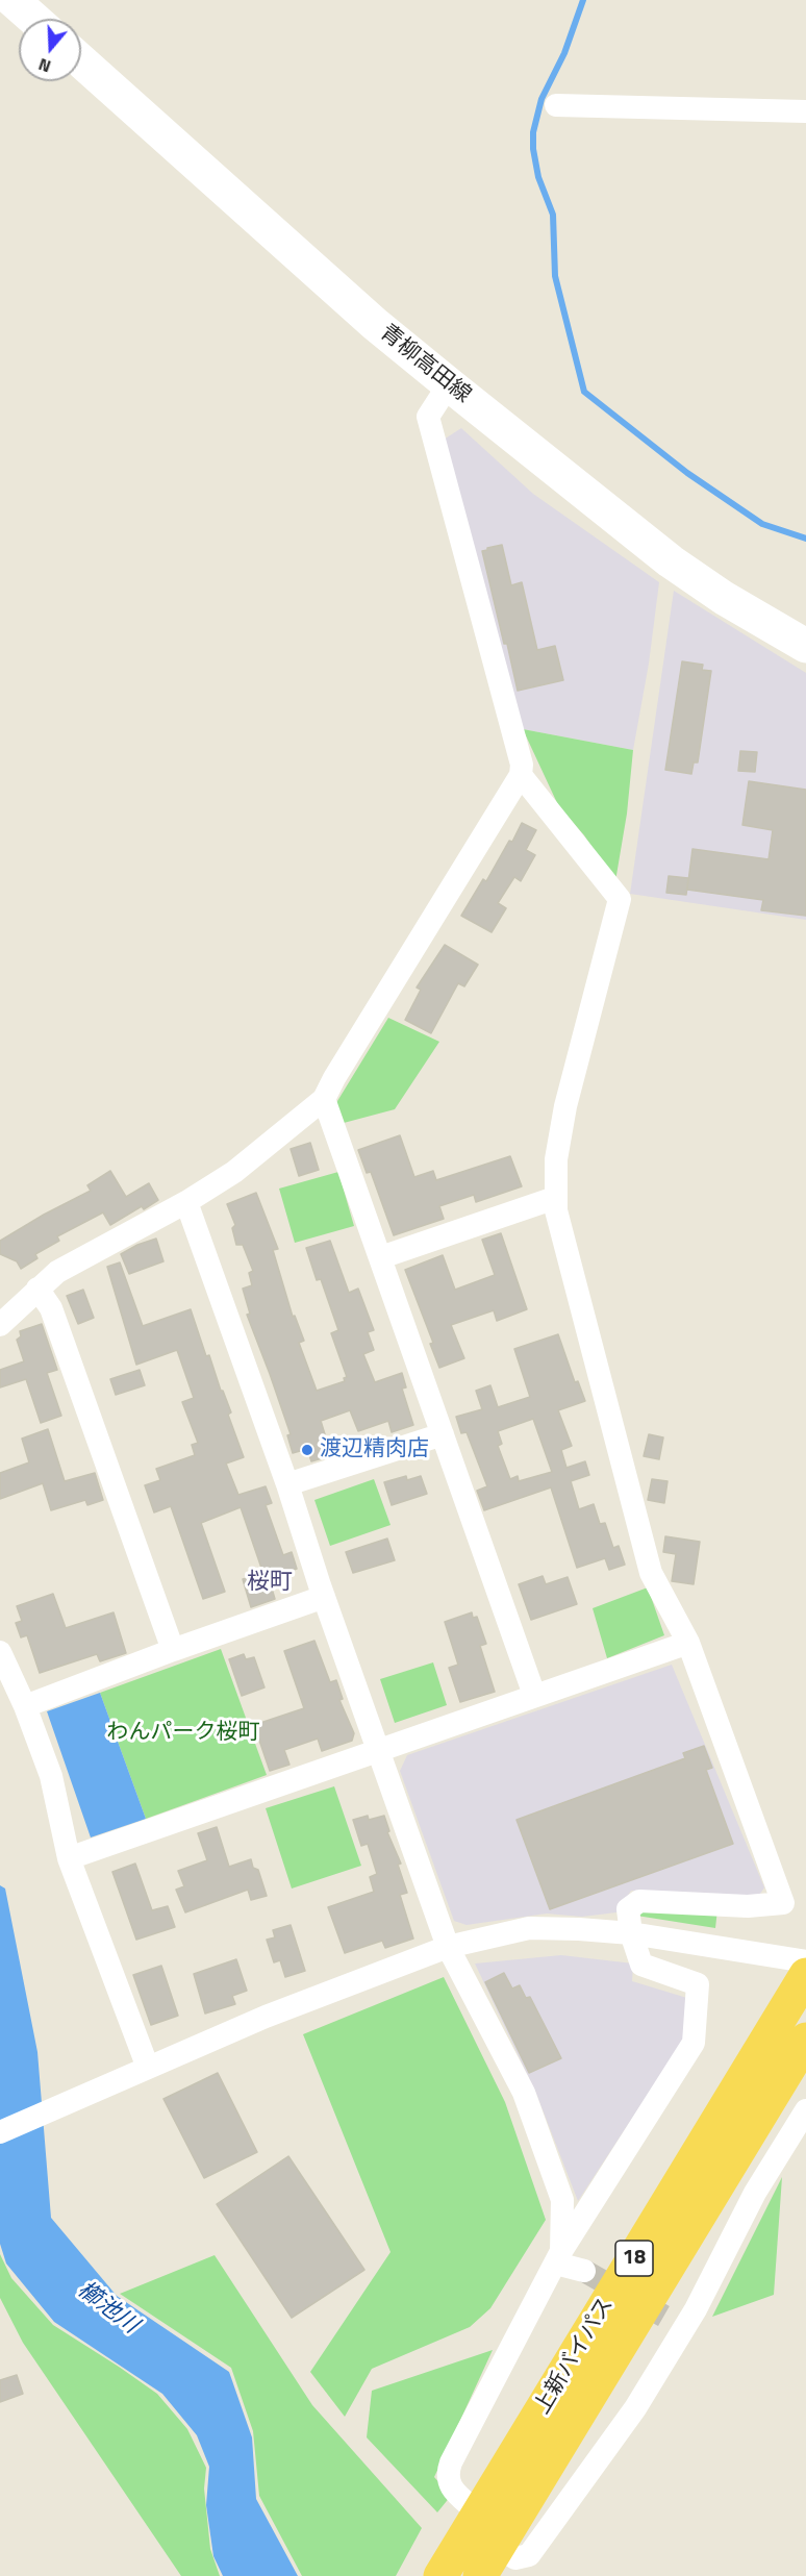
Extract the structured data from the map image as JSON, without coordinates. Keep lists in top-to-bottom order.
{
  "streets": {
    "highway": ["18", "上新バイパス"],
    "main road": ["青柳高田線"]
  },
  "districts": ["桜町"],
  "water": ["櫛池川"],
  "parks": ["わんパーク桜町"],
  "places": ["渡辺精肉店"],
  "north": "bottom"
}
